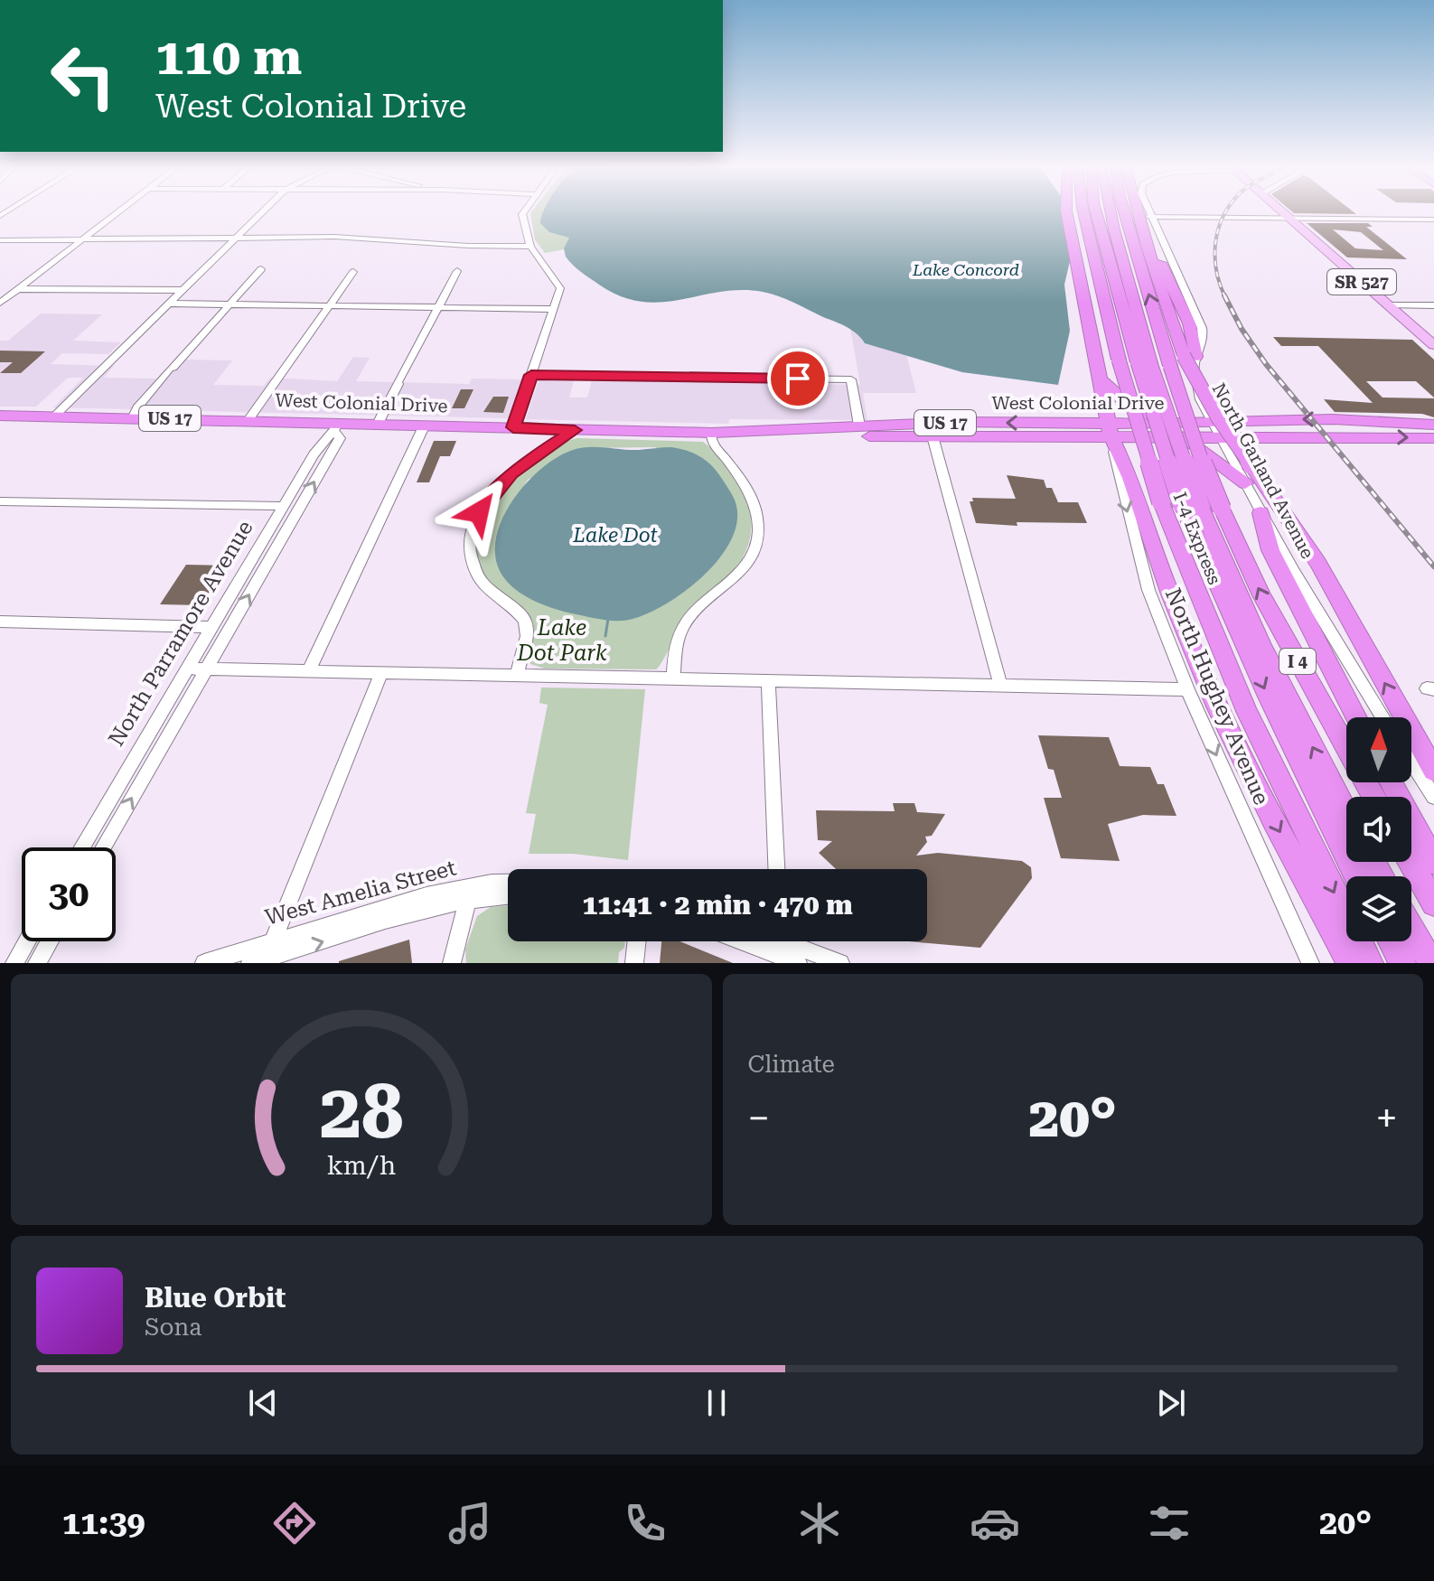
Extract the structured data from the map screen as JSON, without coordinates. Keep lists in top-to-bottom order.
{
  "streets": {
    "highway": [
      "West Colonial Drive",
      "US 17",
      "I-4 Express",
      "I 4"
    ],
    "main road": ["SR 527"],
    "street": [
      "North Garland Avenue",
      "North Parramore Avenue",
      "North Hughey Avenue",
      "West Amelia Street"
    ]
  },
  "crossings": [
    ["West Colonial Drive", "North Garland Avenue"],
    ["West Colonial Drive", "North Parramore Avenue"],
    ["West Colonial Drive", "North Hughey Avenue"]
  ],
  "one_way": ["North Hughey Avenue"],
  "water": ["Lake Concord", "Lake Dot"],
  "parks": ["Lake Dot Park"],
  "north": "top",
  "page": {
    "turn": ["110 m", "West Colonial Drive"],
    "limit": "30",
    "trip": "11:41 · 2 min · 470 m",
    "tile": "Climate",
    "heat": ["−", "20°", "+"],
    "song": ["Blue Orbit", "Sona"],
    "tabs": ["11:39", "20°"],
    "gauge": ["28", "km/h"]
  }
}
